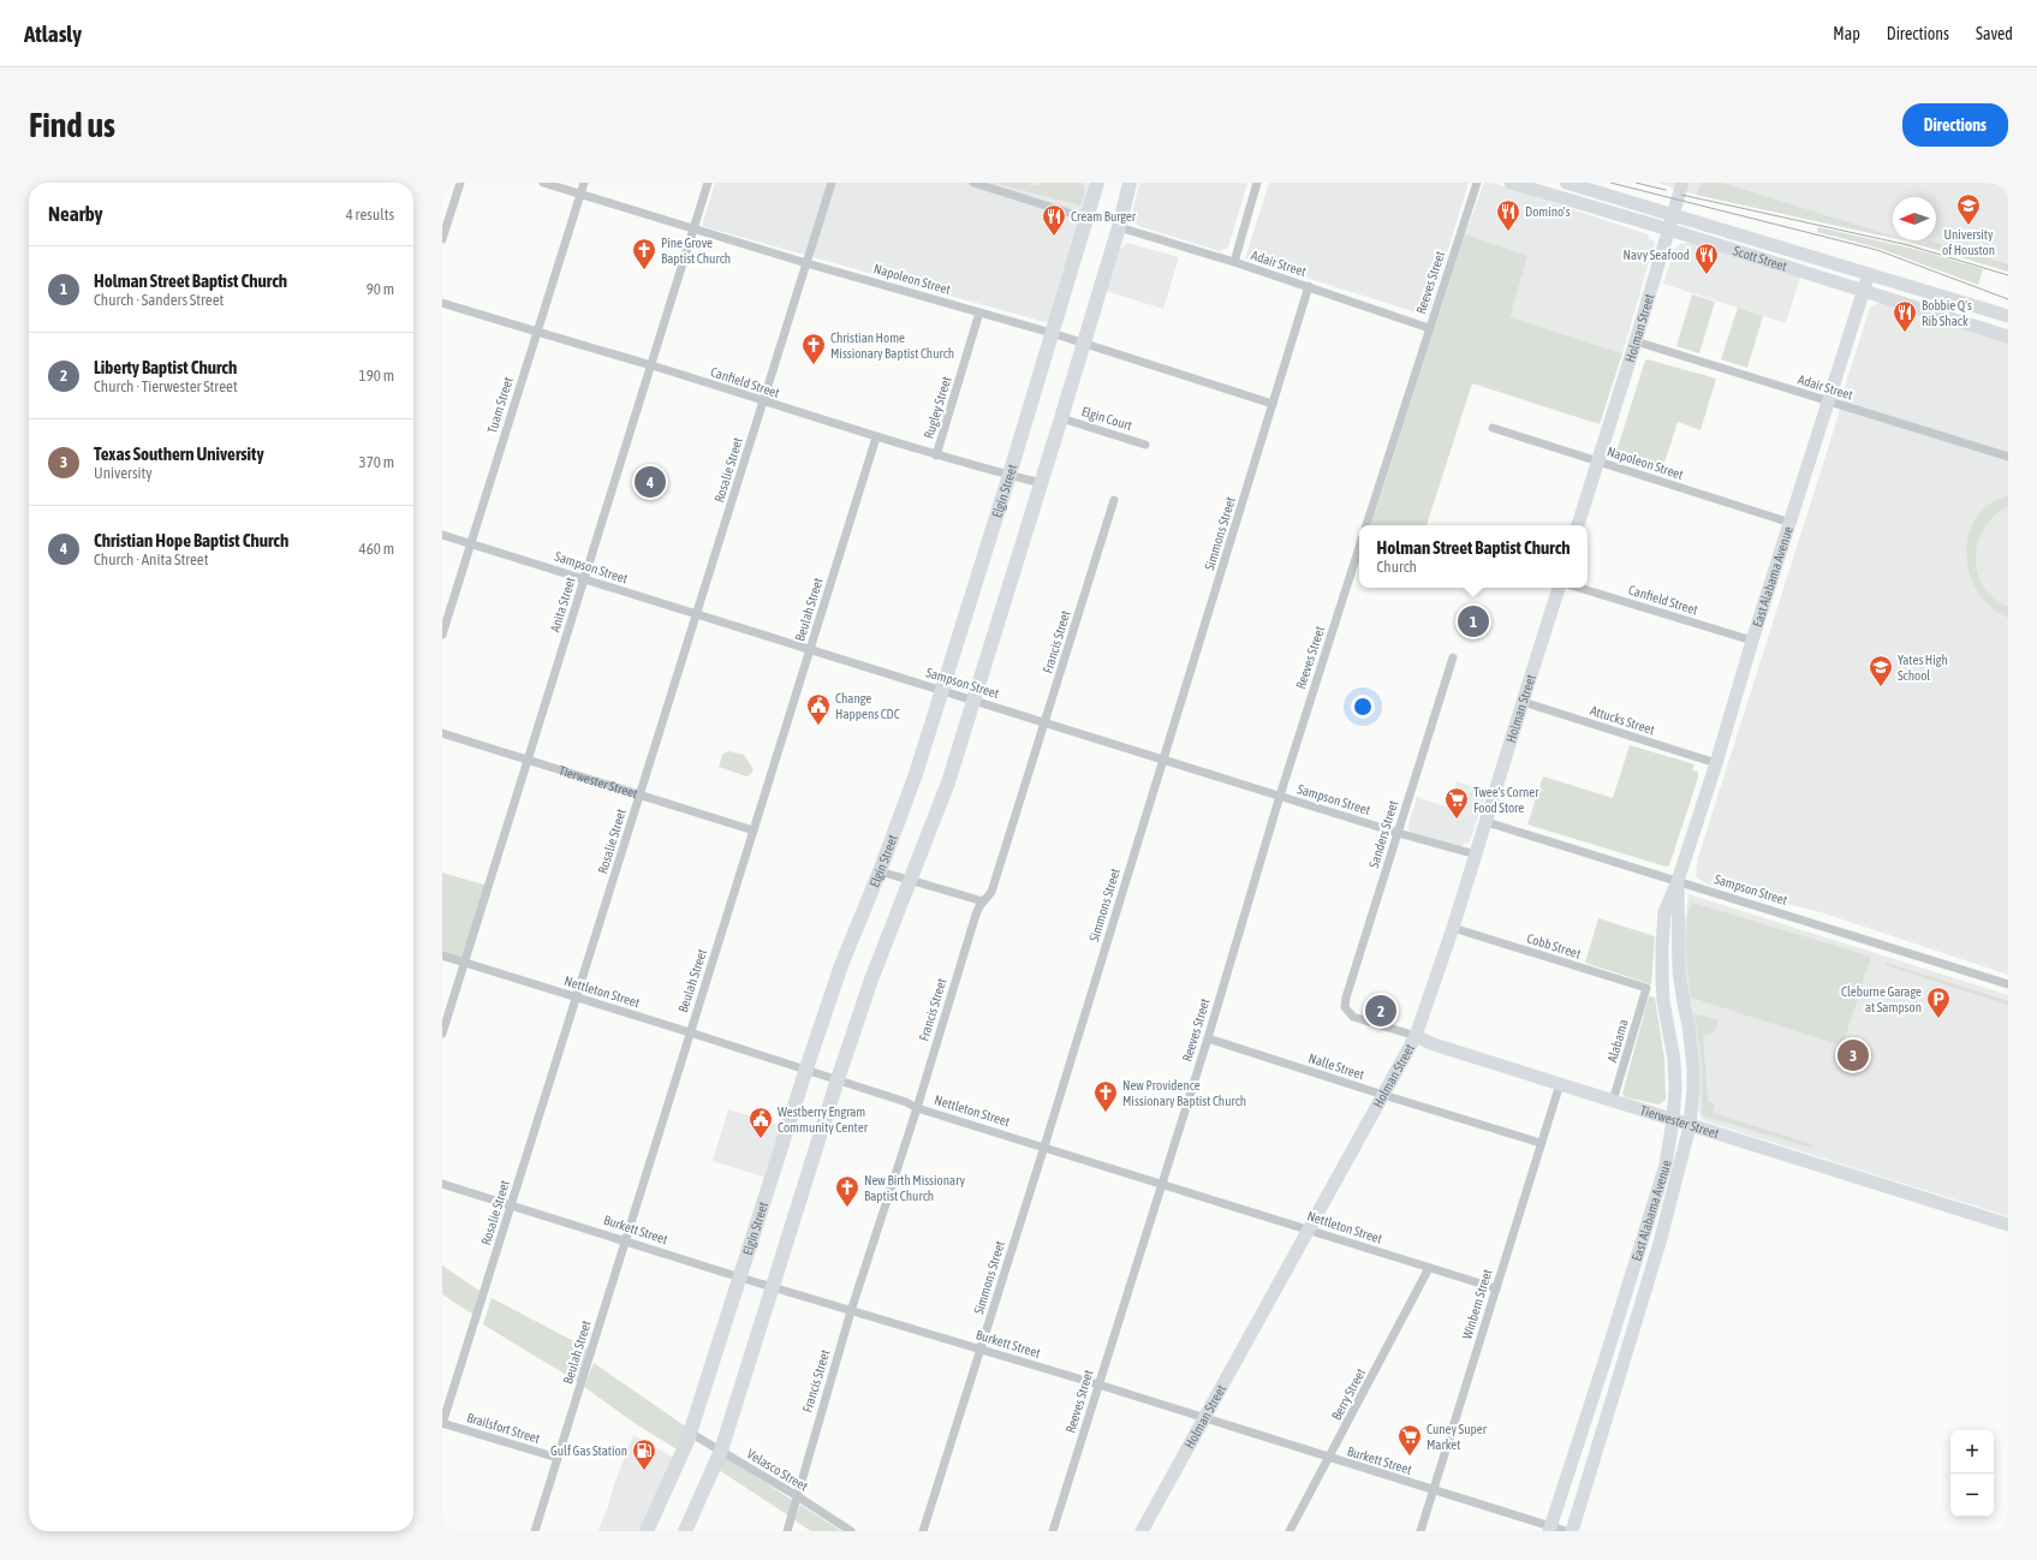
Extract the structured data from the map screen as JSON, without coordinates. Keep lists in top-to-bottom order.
{
  "streets": {
    "main road": ["Elgin Street"],
    "street": [
      "Scott Street",
      "Adair Street",
      "Napoleon Street",
      "Reeves Street",
      "Holman Street",
      "Canfield Street",
      "Tuam Street",
      "Rugley Street",
      "Elgin Court",
      "Rosalie Street",
      "Simmons Street",
      "Sampson Street",
      "East Alabama Avenue",
      "Anita Street",
      "Beulah Street",
      "Francis Street",
      "Attucks Street",
      "Tierwester Street",
      "Sanders Street",
      "Cobb Street",
      "Nettleton Street",
      "Alabama",
      "Nalle Street",
      "Burkett Street",
      "Winbern Street",
      "Berry Street",
      "Brailsfort Street",
      "Velasco Street"
    ]
  },
  "crossings": [
    ["Scott Street", "Holman Street"],
    ["Scott Street", "East Alabama Avenue"],
    ["Adair Street", "Reeves Street"],
    ["Adair Street", "Holman Street"],
    ["Adair Street", "Simmons Street"],
    ["Adair Street", "East Alabama Avenue"],
    ["Napoleon Street", "Holman Street"],
    ["Napoleon Street", "Tuam Street"],
    ["Napoleon Street", "Rugley Street"],
    ["Napoleon Street", "Rosalie Street"],
    ["Napoleon Street", "Elgin Street"],
    ["Napoleon Street", "Simmons Street"],
    ["Napoleon Street", "East Alabama Avenue"],
    ["Napoleon Street", "Anita Street"],
    ["Reeves Street", "Sampson Street"],
    ["Reeves Street", "Nettleton Street"],
    ["Reeves Street", "Nalle Street"],
    ["Reeves Street", "Burkett Street"],
    ["Holman Street", "Sampson Street"],
    ["Holman Street", "Attucks Street"],
    ["Holman Street", "Tierwester Street"],
    ["Holman Street", "Cobb Street"],
    ["Holman Street", "Nettleton Street"],
    ["Holman Street", "Nalle Street"],
    ["Holman Street", "Burkett Street"],
    ["Canfield Street", "Tuam Street"],
    ["Canfield Street", "Rugley Street"],
    ["Canfield Street", "Rosalie Street"],
    ["Canfield Street", "Elgin Street"],
    ["Canfield Street", "East Alabama Avenue"],
    ["Canfield Street", "Anita Street"],
    ["Canfield Street", "Beulah Street"],
    ["Tuam Street", "Sampson Street"],
    ["Rosalie Street", "Sampson Street"],
    ["Rosalie Street", "Tierwester Street"],
    ["Rosalie Street", "Nettleton Street"],
    ["Rosalie Street", "Burkett Street"],
    ["Rosalie Street", "Brailsfort Street"],
    ["Elgin Street", "Sampson Street"],
    ["Elgin Street", "Nettleton Street"],
    ["Elgin Street", "Burkett Street"],
    ["Elgin Street", "Velasco Street"],
    ["Simmons Street", "Sampson Street"],
    ["Simmons Street", "Nettleton Street"],
    ["Simmons Street", "Burkett Street"],
    ["Sampson Street", "East Alabama Avenue"],
    ["Sampson Street", "Anita Street"],
    ["Sampson Street", "Beulah Street"],
    ["Sampson Street", "Francis Street"],
    ["Sampson Street", "Sanders Street"],
    ["East Alabama Avenue", "Attucks Street"],
    ["East Alabama Avenue", "Tierwester Street"],
    ["East Alabama Avenue", "Burkett Street"],
    ["Anita Street", "Tierwester Street"],
    ["Anita Street", "Nettleton Street"],
    ["Beulah Street", "Tierwester Street"],
    ["Beulah Street", "Nettleton Street"],
    ["Beulah Street", "Burkett Street"],
    ["Beulah Street", "Brailsfort Street"],
    ["Francis Street", "Nettleton Street"],
    ["Francis Street", "Burkett Street"],
    ["Francis Street", "Velasco Street"],
    ["Tierwester Street", "Sanders Street"],
    ["Tierwester Street", "Alabama"],
    ["Tierwester Street", "Winbern Street"],
    ["Cobb Street", "Alabama"],
    ["Nettleton Street", "Winbern Street"],
    ["Nettleton Street", "Berry Street"],
    ["Nalle Street", "Winbern Street"],
    ["Burkett Street", "Winbern Street"],
    ["Burkett Street", "Berry Street"]
  ],
  "places": {
    "school or university": ["University of Houston", "Yates High School"],
    "restaurant": [
      "Domino's",
      "Cream Burger",
      "Navy Seafood",
      "Bobbie Q's Rib Shack"
    ],
    "church": [
      "Pine Grove Baptist Church",
      "Christian Home Missionary Baptist Church",
      "New Providence Missionary Baptist Church",
      "New Birth Missionary Baptist Church"
    ],
    "public building": ["Change Happens CDC", "Westberry Engram Community Center"],
    "supermarket": ["Twee's Corner Food Store", "Cuney Super Market"],
    "parking": ["Cleburne Garage at Sampson"],
    "fuel station": ["Gulf Gas Station"]
  },
  "north": "left",
  "page": {
    "header": "Atlasly",
    "nav": ["Map", "Directions", "Saved"],
    "buttons": "Directions",
    "title": "Find us",
    "heading": ["Nearby", "4 results"],
    "list": [
      {
        "mark": "1",
        "name": "Holman Street Baptist Church",
        "note": "Church · Sanders Street",
        "value": "90 m"
      },
      {
        "mark": "2",
        "name": "Liberty Baptist Church",
        "note": "Church · Tierwester Street",
        "value": "190 m"
      },
      {
        "mark": "3",
        "name": "Texas Southern University",
        "note": "University",
        "value": "370 m"
      },
      {
        "mark": "4",
        "name": "Christian Hope Baptist Church",
        "note": "Church · Anita Street",
        "value": "460 m"
      }
    ],
    "pins": [
      "4",
      "1",
      "2",
      "3"
    ],
    "popup": ["Holman Street Baptist Church", "Church"],
    "map_buttons": ["+", "−"]
  }
}
